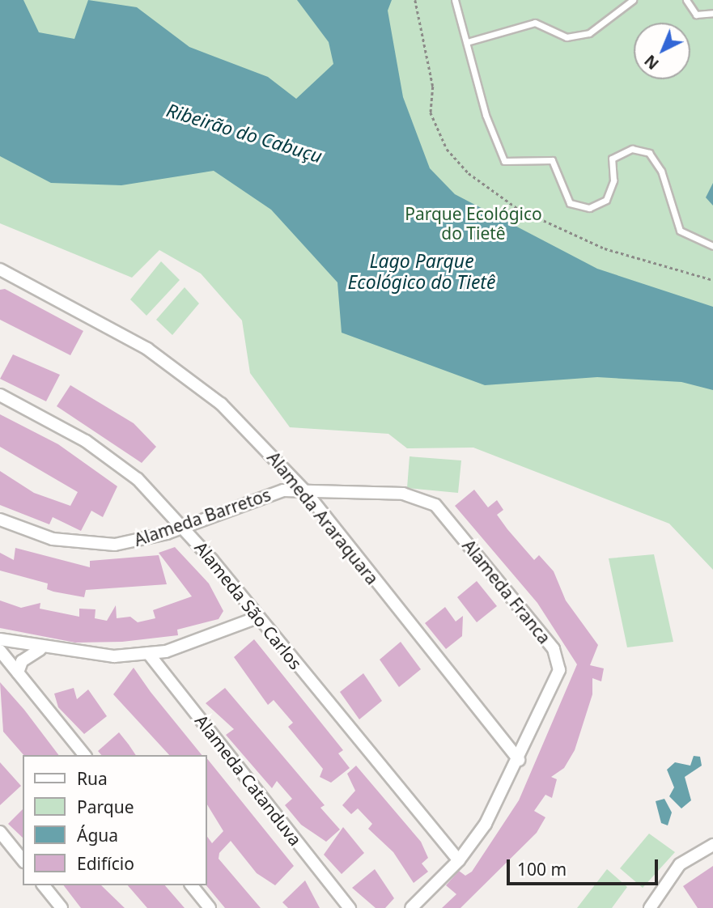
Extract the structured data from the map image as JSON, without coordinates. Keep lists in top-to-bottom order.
{
  "streets": {
    "street": [
      "Alameda Barretos",
      "Alameda Araraquara",
      "Alameda Franca",
      "Alameda São Carlos",
      "Alameda Catanduva"
    ]
  },
  "crossings": [
    ["Alameda Barretos", "Alameda Araraquara"],
    ["Alameda Barretos", "Alameda Franca"],
    ["Alameda Barretos", "Alameda São Carlos"],
    ["Alameda Araraquara", "Alameda Franca"],
    ["Alameda Franca", "Alameda São Carlos"]
  ],
  "water": ["Ribeirão do Cabuçu", "Lago Parque Ecológico do Tietê"],
  "parks": ["Parque Ecológico do Tietê"],
  "legend": [
    "Rua",
    "Parque",
    "Água",
    "Edifício"
  ],
  "scale_bar": "100 m",
  "north": "bottom left"
}
